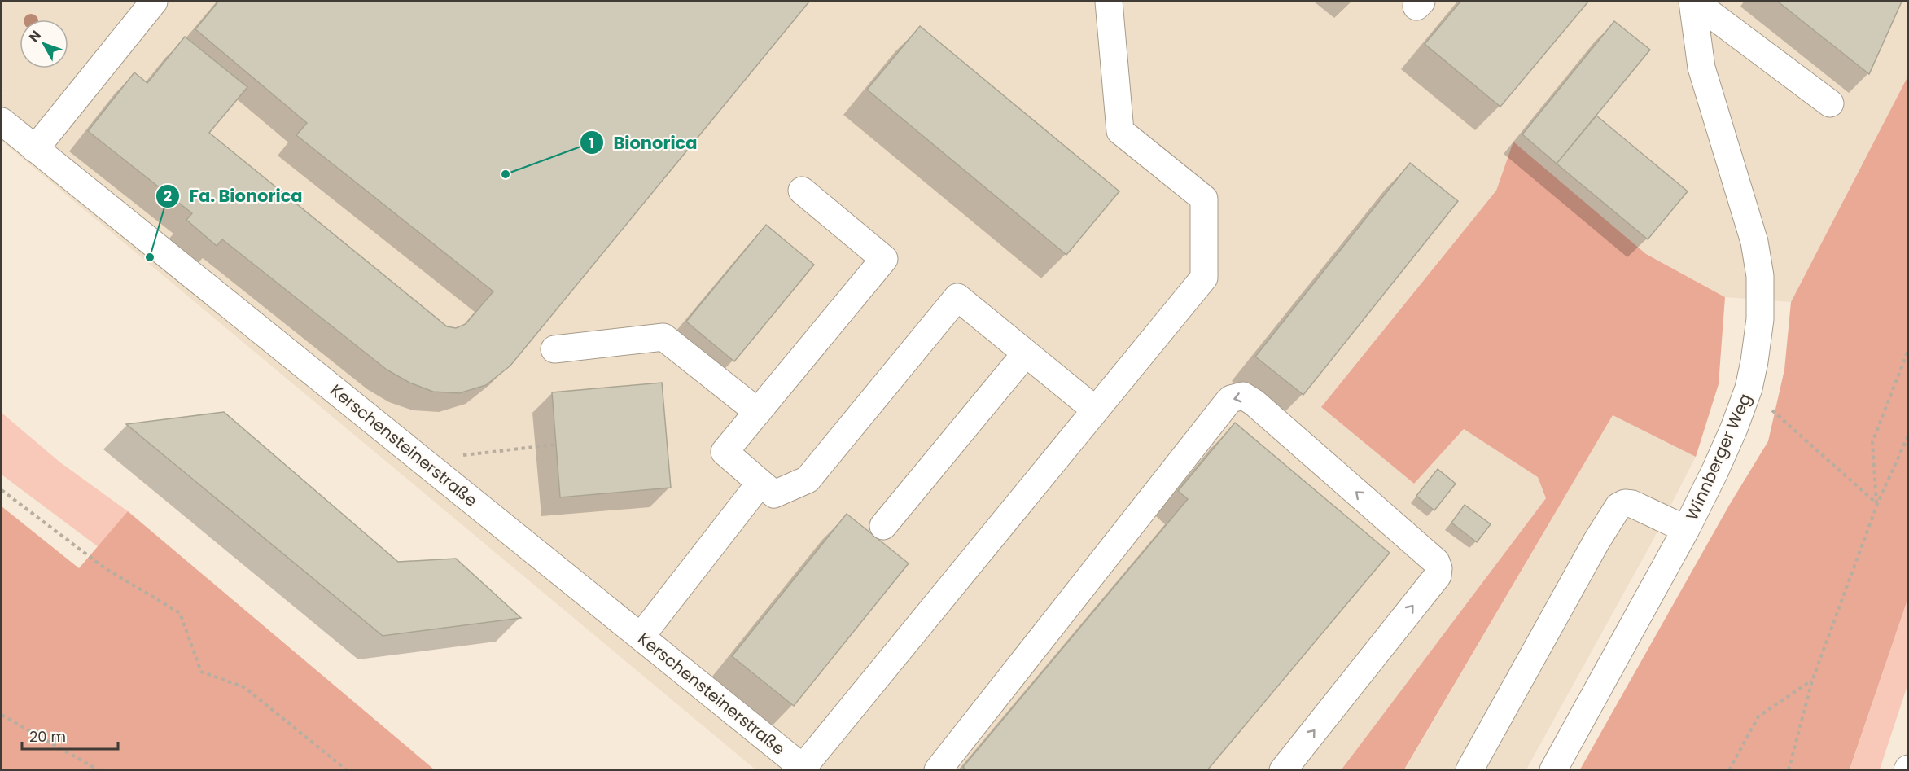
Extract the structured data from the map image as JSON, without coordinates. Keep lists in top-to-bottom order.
{
  "streets": {
    "street": ["Kerschensteinerstraße", "Winnberger Weg"]
  },
  "places": ["Bionorica", "Fa. Bionorica"],
  "scale_bar": "20 m",
  "north": "top left"
}
